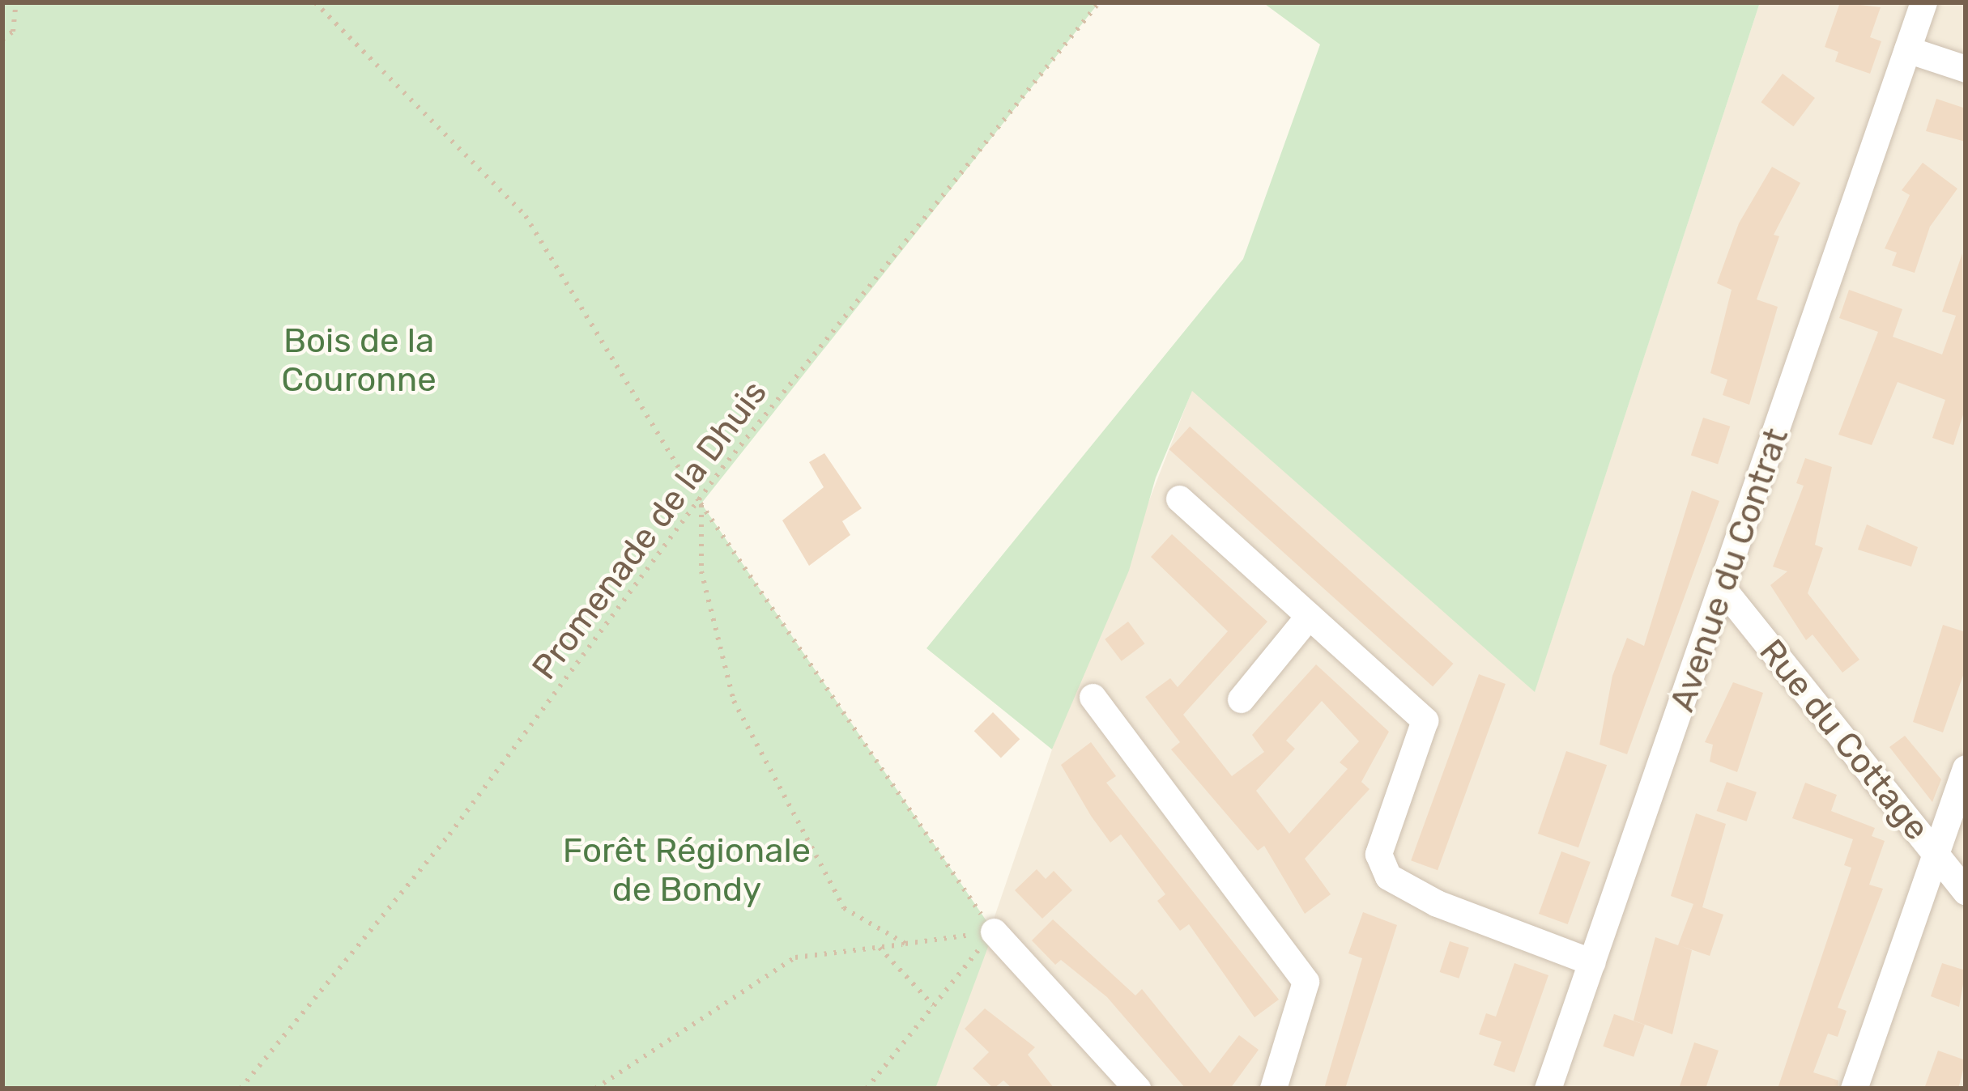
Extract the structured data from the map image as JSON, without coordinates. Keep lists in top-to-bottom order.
{
  "streets": {
    "street": ["Avenue du Contrat", "Rue du Cottage"],
    "path": ["Promenade de la Dhuis"]
  },
  "crossings": [
    ["Avenue du Contrat", "Rue du Cottage"]
  ],
  "parks": ["Bois de la Couronne", "Forêt Régionale de Bondy"]
}
